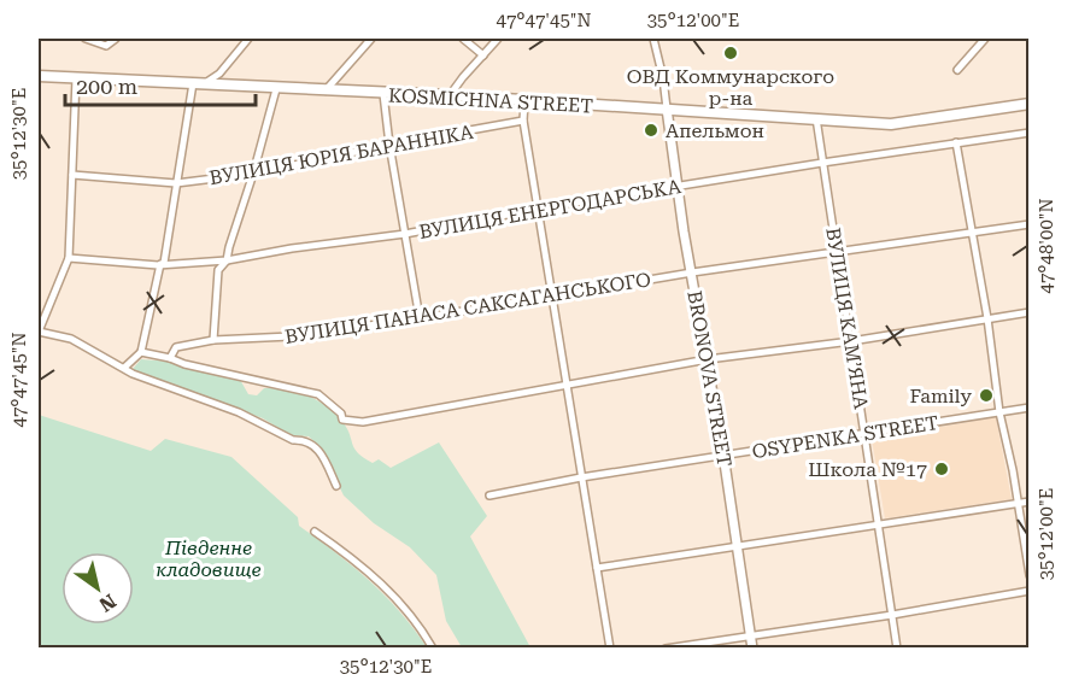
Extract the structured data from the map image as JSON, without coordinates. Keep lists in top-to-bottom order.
{
  "streets": {
    "main road": ["KOSMICHNA STREET"],
    "street": [
      "ВУЛИЦЯ ЮРІЯ БАРАННІКА",
      "ВУЛИЦЯ ЕНЕРГОДАРСЬКА",
      "ВУЛИЦЯ ПАНАСА САКСАГАНСЬКОГО",
      "ВУЛИЦЯ КАМ’ЯНА",
      "BRONOVA STREET",
      "OSYPENKA STREET"
    ]
  },
  "crossings": [
    ["KOSMICHNA STREET", "ВУЛИЦЯ КАМ’ЯНА"],
    ["KOSMICHNA STREET", "BRONOVA STREET"],
    ["ВУЛИЦЯ ЕНЕРГОДАРСЬКА", "ВУЛИЦЯ КАМ’ЯНА"],
    ["ВУЛИЦЯ ЕНЕРГОДАРСЬКА", "BRONOVA STREET"],
    ["ВУЛИЦЯ ПАНАСА САКСАГАНСЬКОГО", "ВУЛИЦЯ КАМ’ЯНА"],
    ["ВУЛИЦЯ ПАНАСА САКСАГАНСЬКОГО", "BRONOVA STREET"],
    ["ВУЛИЦЯ КАМ’ЯНА", "OSYPENKA STREET"],
    ["BRONOVA STREET", "OSYPENKA STREET"]
  ],
  "parks": ["Південне кладовище"],
  "places": [
    "ОВД Коммунарского р-на",
    "Апельмон",
    "Family",
    "Школа №17"
  ],
  "scale_bar": "200 m",
  "north": "bottom right",
  "coordinates": [
    "47°47'45\"N",
    "35°12'00\"E",
    "35°12'30\"E",
    "47°48'00\"N"
  ]
}
